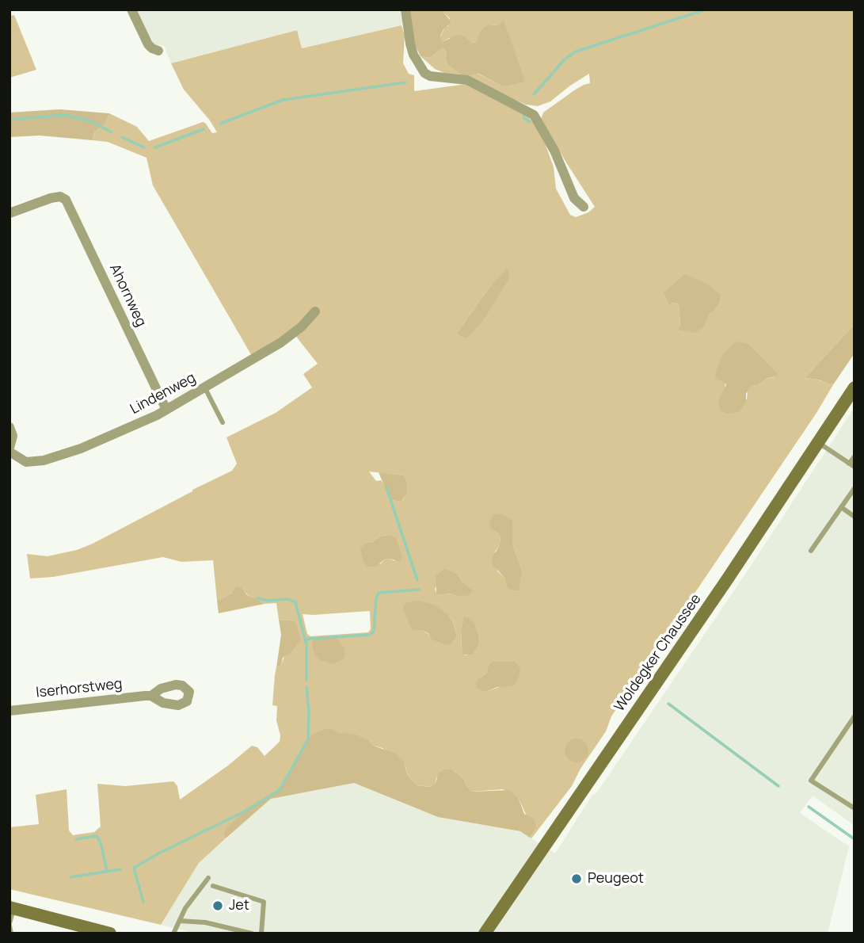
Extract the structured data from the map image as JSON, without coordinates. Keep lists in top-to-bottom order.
{
  "streets": {
    "main road": ["Woldegker Chaussee"],
    "street": ["Ahornweg", "Lindenweg", "Iserhorstweg"]
  },
  "crossings": [
    ["Ahornweg", "Lindenweg"]
  ],
  "places": ["Peugeot", "Jet"]
}
